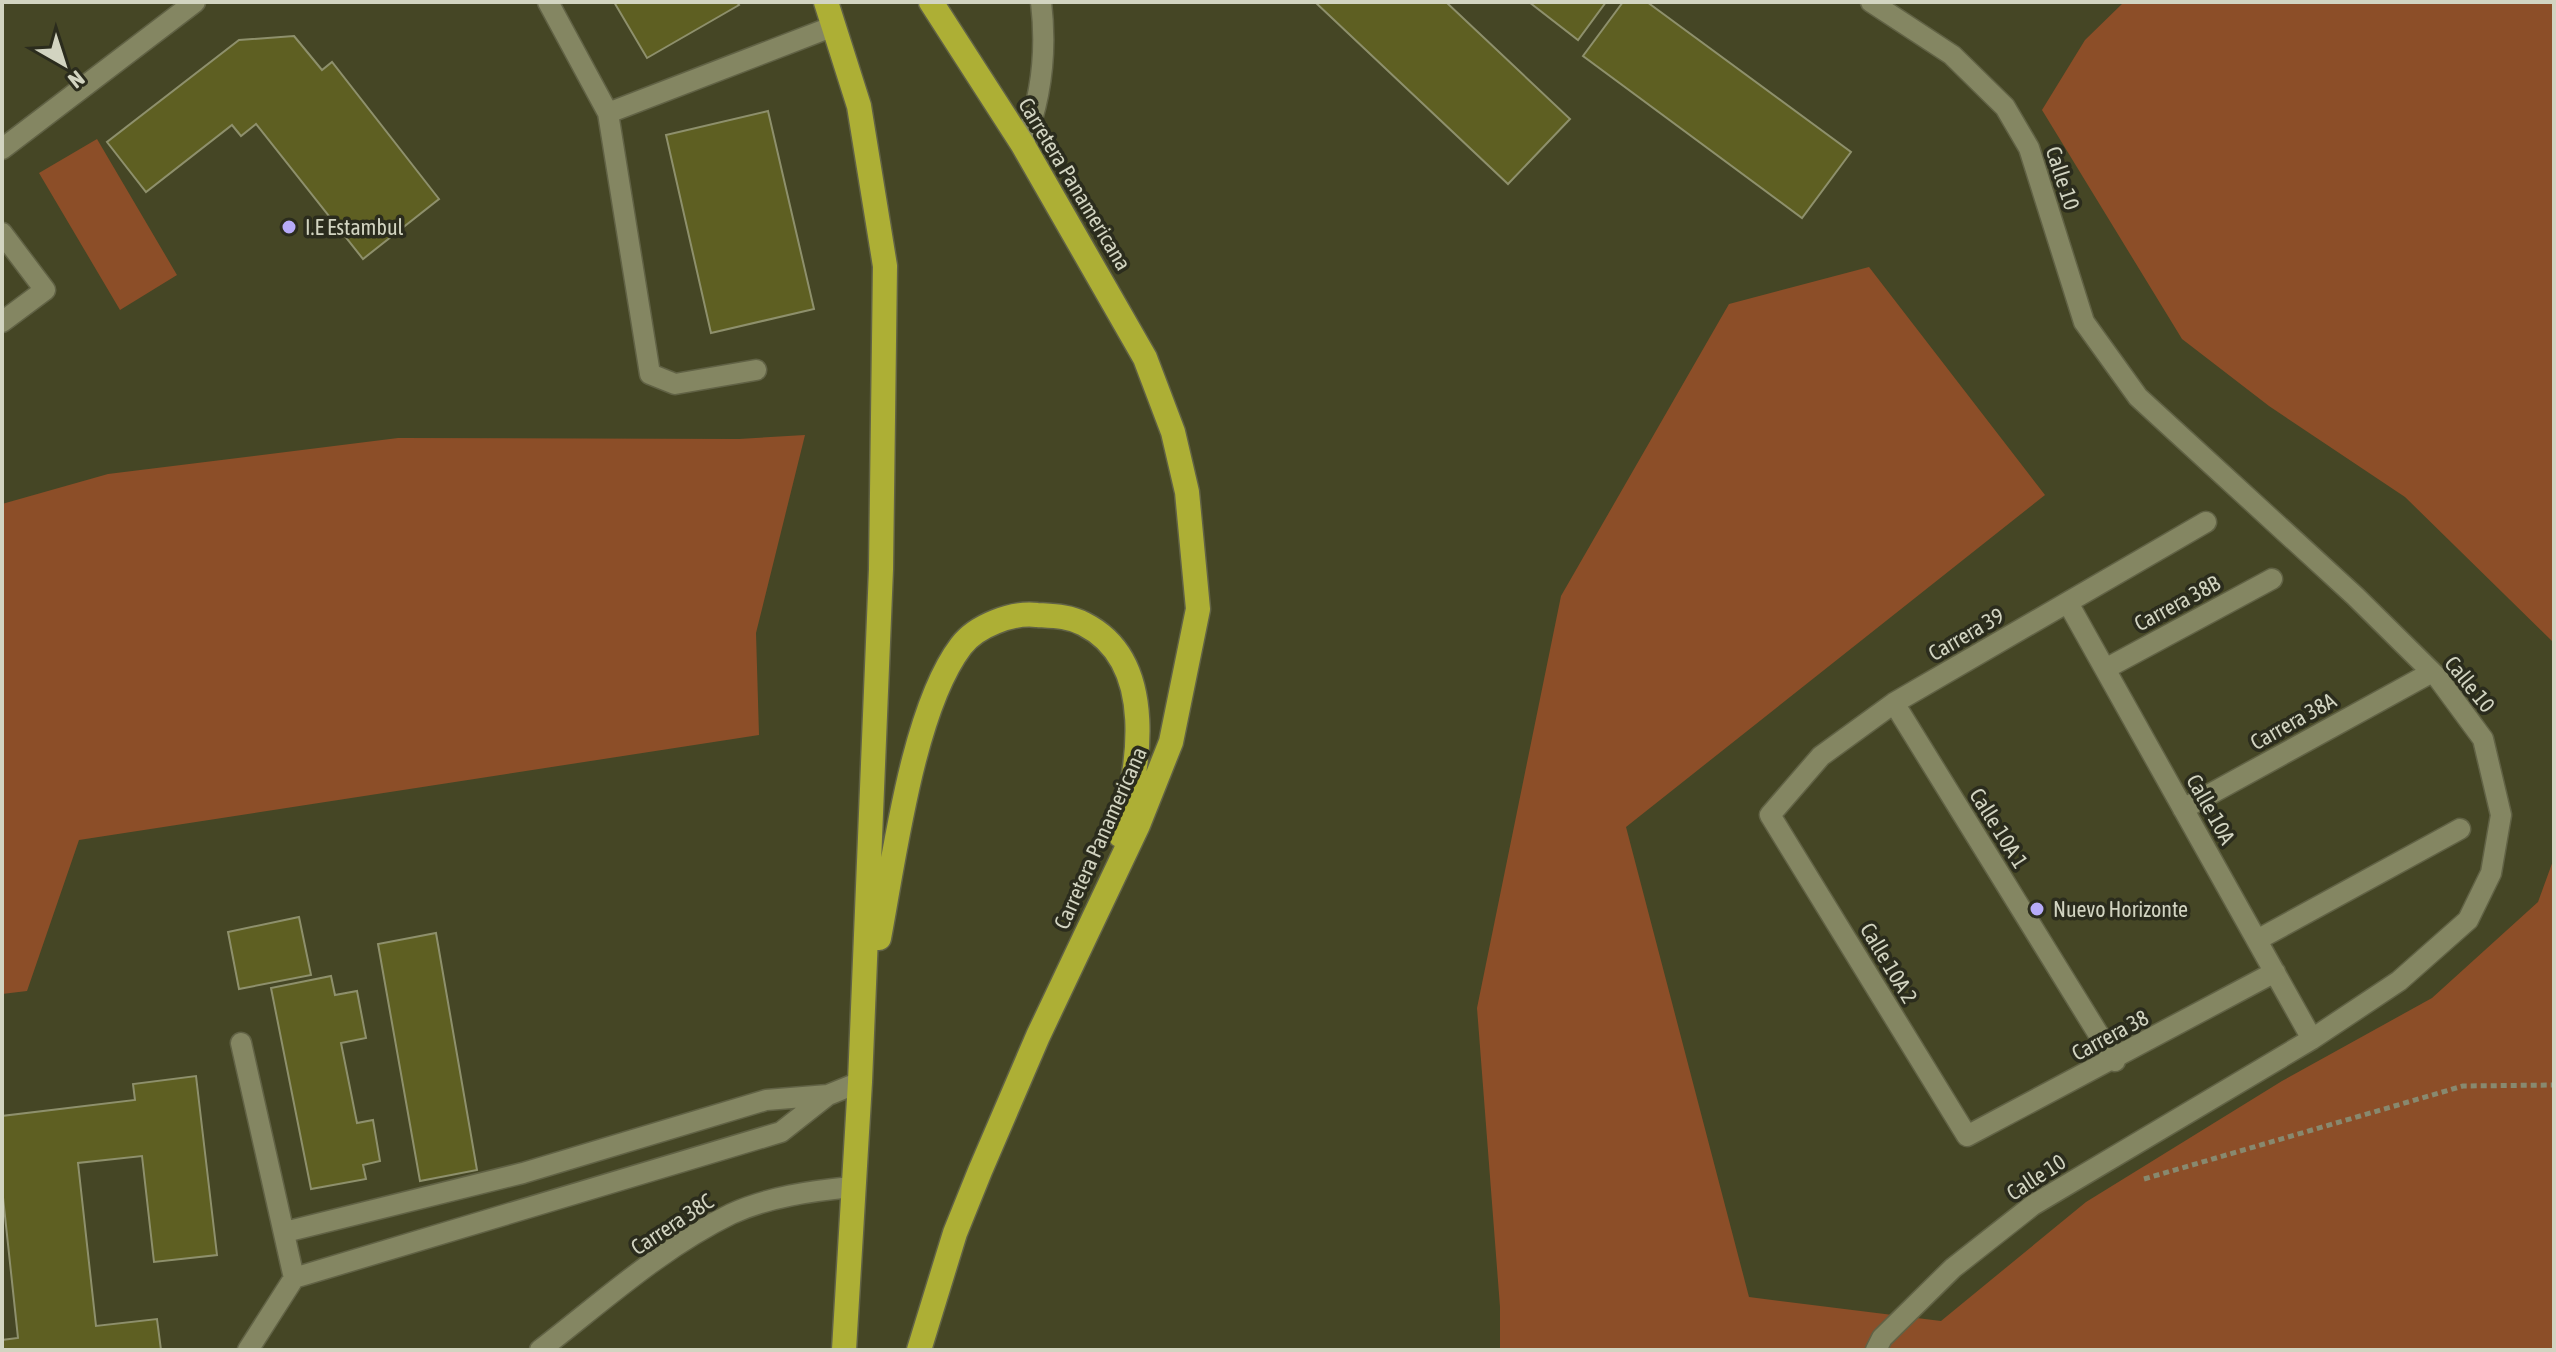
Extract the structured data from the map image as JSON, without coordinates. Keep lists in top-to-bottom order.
{
  "streets": {
    "highway": ["Carretera Panamericana"],
    "street": [
      "Calle 10",
      "Carrera 38B",
      "Carrera 39",
      "Carrera 38A",
      "Calle 10A",
      "Calle 10A 1",
      "Calle 10A 2",
      "Carrera 38",
      "Carrera 38C"
    ]
  },
  "crossings": [
    ["Calle 10", "Calle 10A"],
    ["Carrera 38B", "Calle 10A"],
    ["Carrera 39", "Calle 10A"],
    ["Carrera 39", "Calle 10A 1"],
    ["Carrera 39", "Calle 10A 2"],
    ["Carrera 38A", "Calle 10A"],
    ["Calle 10A", "Carrera 38"],
    ["Calle 10A 1", "Carrera 38"],
    ["Calle 10A 2", "Carrera 38"]
  ],
  "places": ["I.E Estambul", "Nuevo Horizonte"],
  "north": "bottom right"
}
